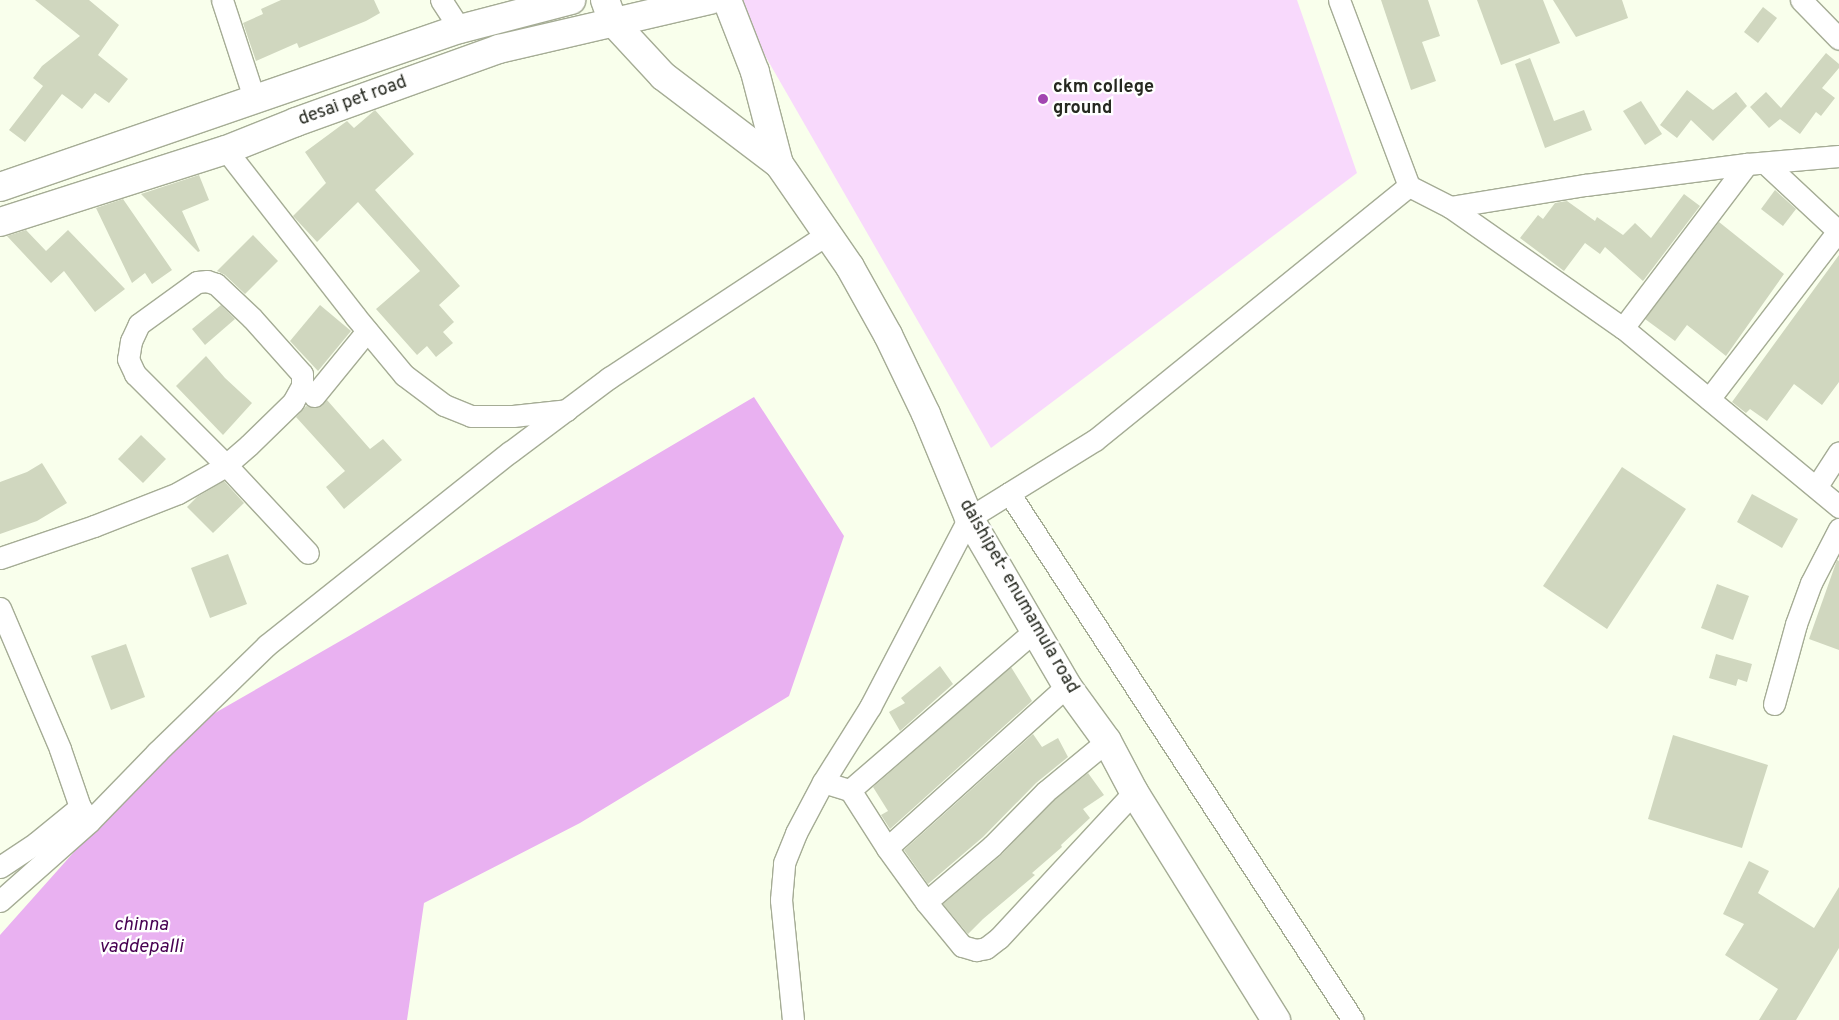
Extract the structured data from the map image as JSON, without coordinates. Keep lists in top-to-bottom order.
{
  "streets": {
    "street": ["desai pet road", "daishipet- enumamula road"]
  },
  "crossings": [
    ["desai pet road", "daishipet- enumamula road"]
  ],
  "water": ["chinna vaddepalli"],
  "places": ["ckm college ground"]
}
